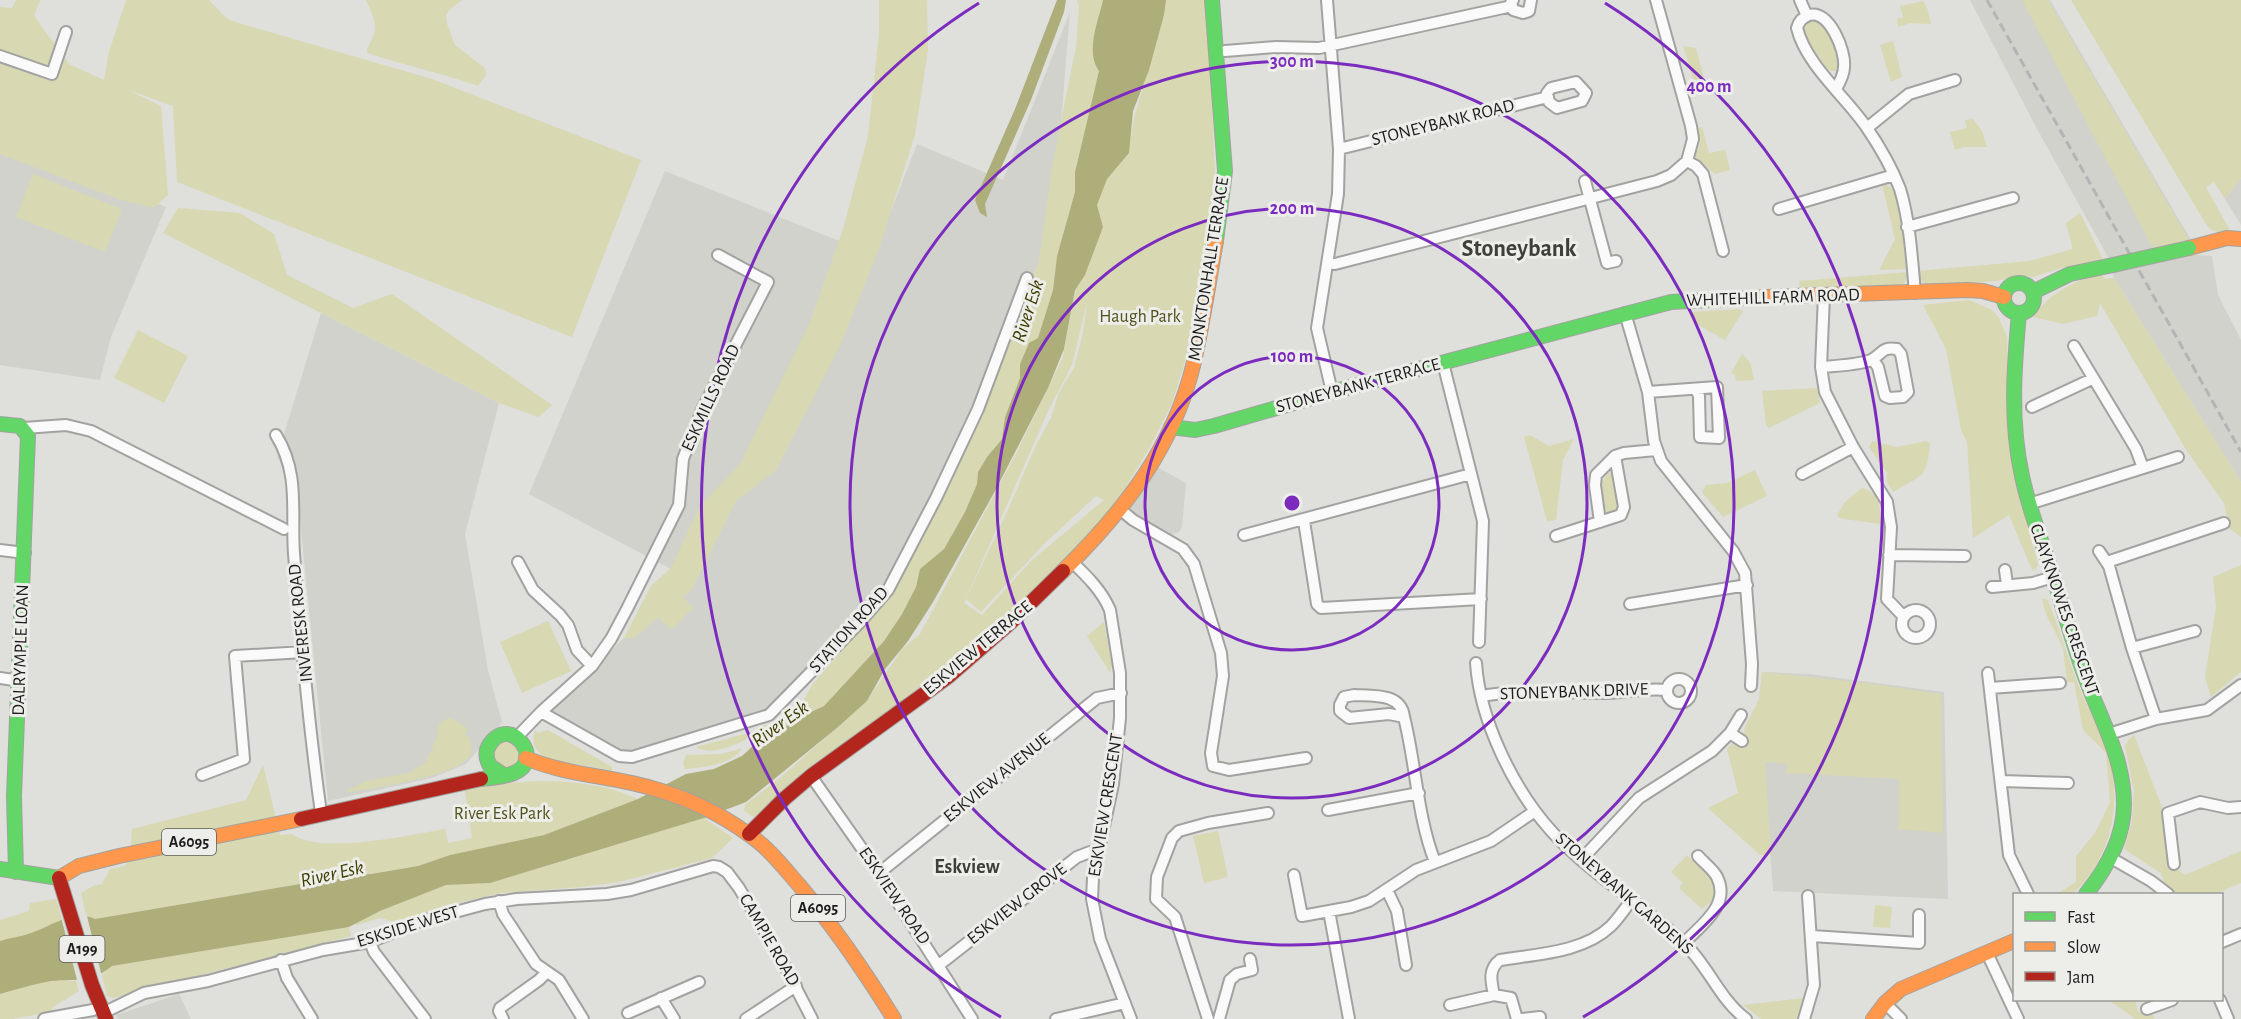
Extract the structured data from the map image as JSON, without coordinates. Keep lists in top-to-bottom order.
{
  "streets": {
    "main road": [
      "MONKTONHALL TERRACE",
      "WHITEHILL FARM ROAD",
      "STONEYBANK TERRACE",
      "CLAYKNOWES CRESCENT",
      "ESKVIEW TERRACE",
      "DALRYMPLE LOAN",
      "A6095",
      "A199"
    ],
    "street": [
      "STONEYBANK ROAD",
      "ESKMILLS ROAD",
      "INVERESK ROAD",
      "STATION ROAD",
      "STONEYBANK DRIVE",
      "ESKVIEW AVENUE",
      "ESKVIEW CRESCENT",
      "STONEYBANK GARDENS",
      "ESKVIEW ROAD",
      "ESKVIEW GROVE",
      "ESKSIDE WEST",
      "CAMPIE ROAD"
    ]
  },
  "crossings": [
    ["MONKTONHALL TERRACE", "STONEYBANK TERRACE"],
    ["MONKTONHALL TERRACE", "ESKVIEW TERRACE"],
    ["WHITEHILL FARM ROAD", "STONEYBANK TERRACE"],
    ["WHITEHILL FARM ROAD", "CLAYKNOWES CRESCENT"],
    ["STONEYBANK TERRACE", "ESKVIEW TERRACE"],
    ["ESKMILLS ROAD", "STATION ROAD"],
    ["INVERESK ROAD", "A6095"],
    ["ESKVIEW TERRACE", "ESKVIEW CRESCENT"],
    ["ESKVIEW TERRACE", "A6095"],
    ["ESKVIEW TERRACE", "ESKVIEW ROAD"],
    ["STONEYBANK DRIVE", "STONEYBANK GARDENS"],
    ["ESKVIEW AVENUE", "ESKVIEW CRESCENT"],
    ["ESKVIEW AVENUE", "ESKVIEW ROAD"],
    ["ESKVIEW CRESCENT", "ESKVIEW GROVE"],
    ["A6095", "A199"],
    ["ESKVIEW ROAD", "ESKVIEW GROVE"],
    ["ESKSIDE WEST", "CAMPIE ROAD"],
    ["ESKSIDE WEST", "A199"]
  ],
  "districts": ["Stoneybank", "Eskview"],
  "water": ["River Esk"],
  "parks": ["Haugh Park", "River Esk Park"],
  "legend": ["Fast", "Slow", "Jam"],
  "rings": [
    "300 m",
    "400 m",
    "200 m",
    "100 m"
  ]
}
